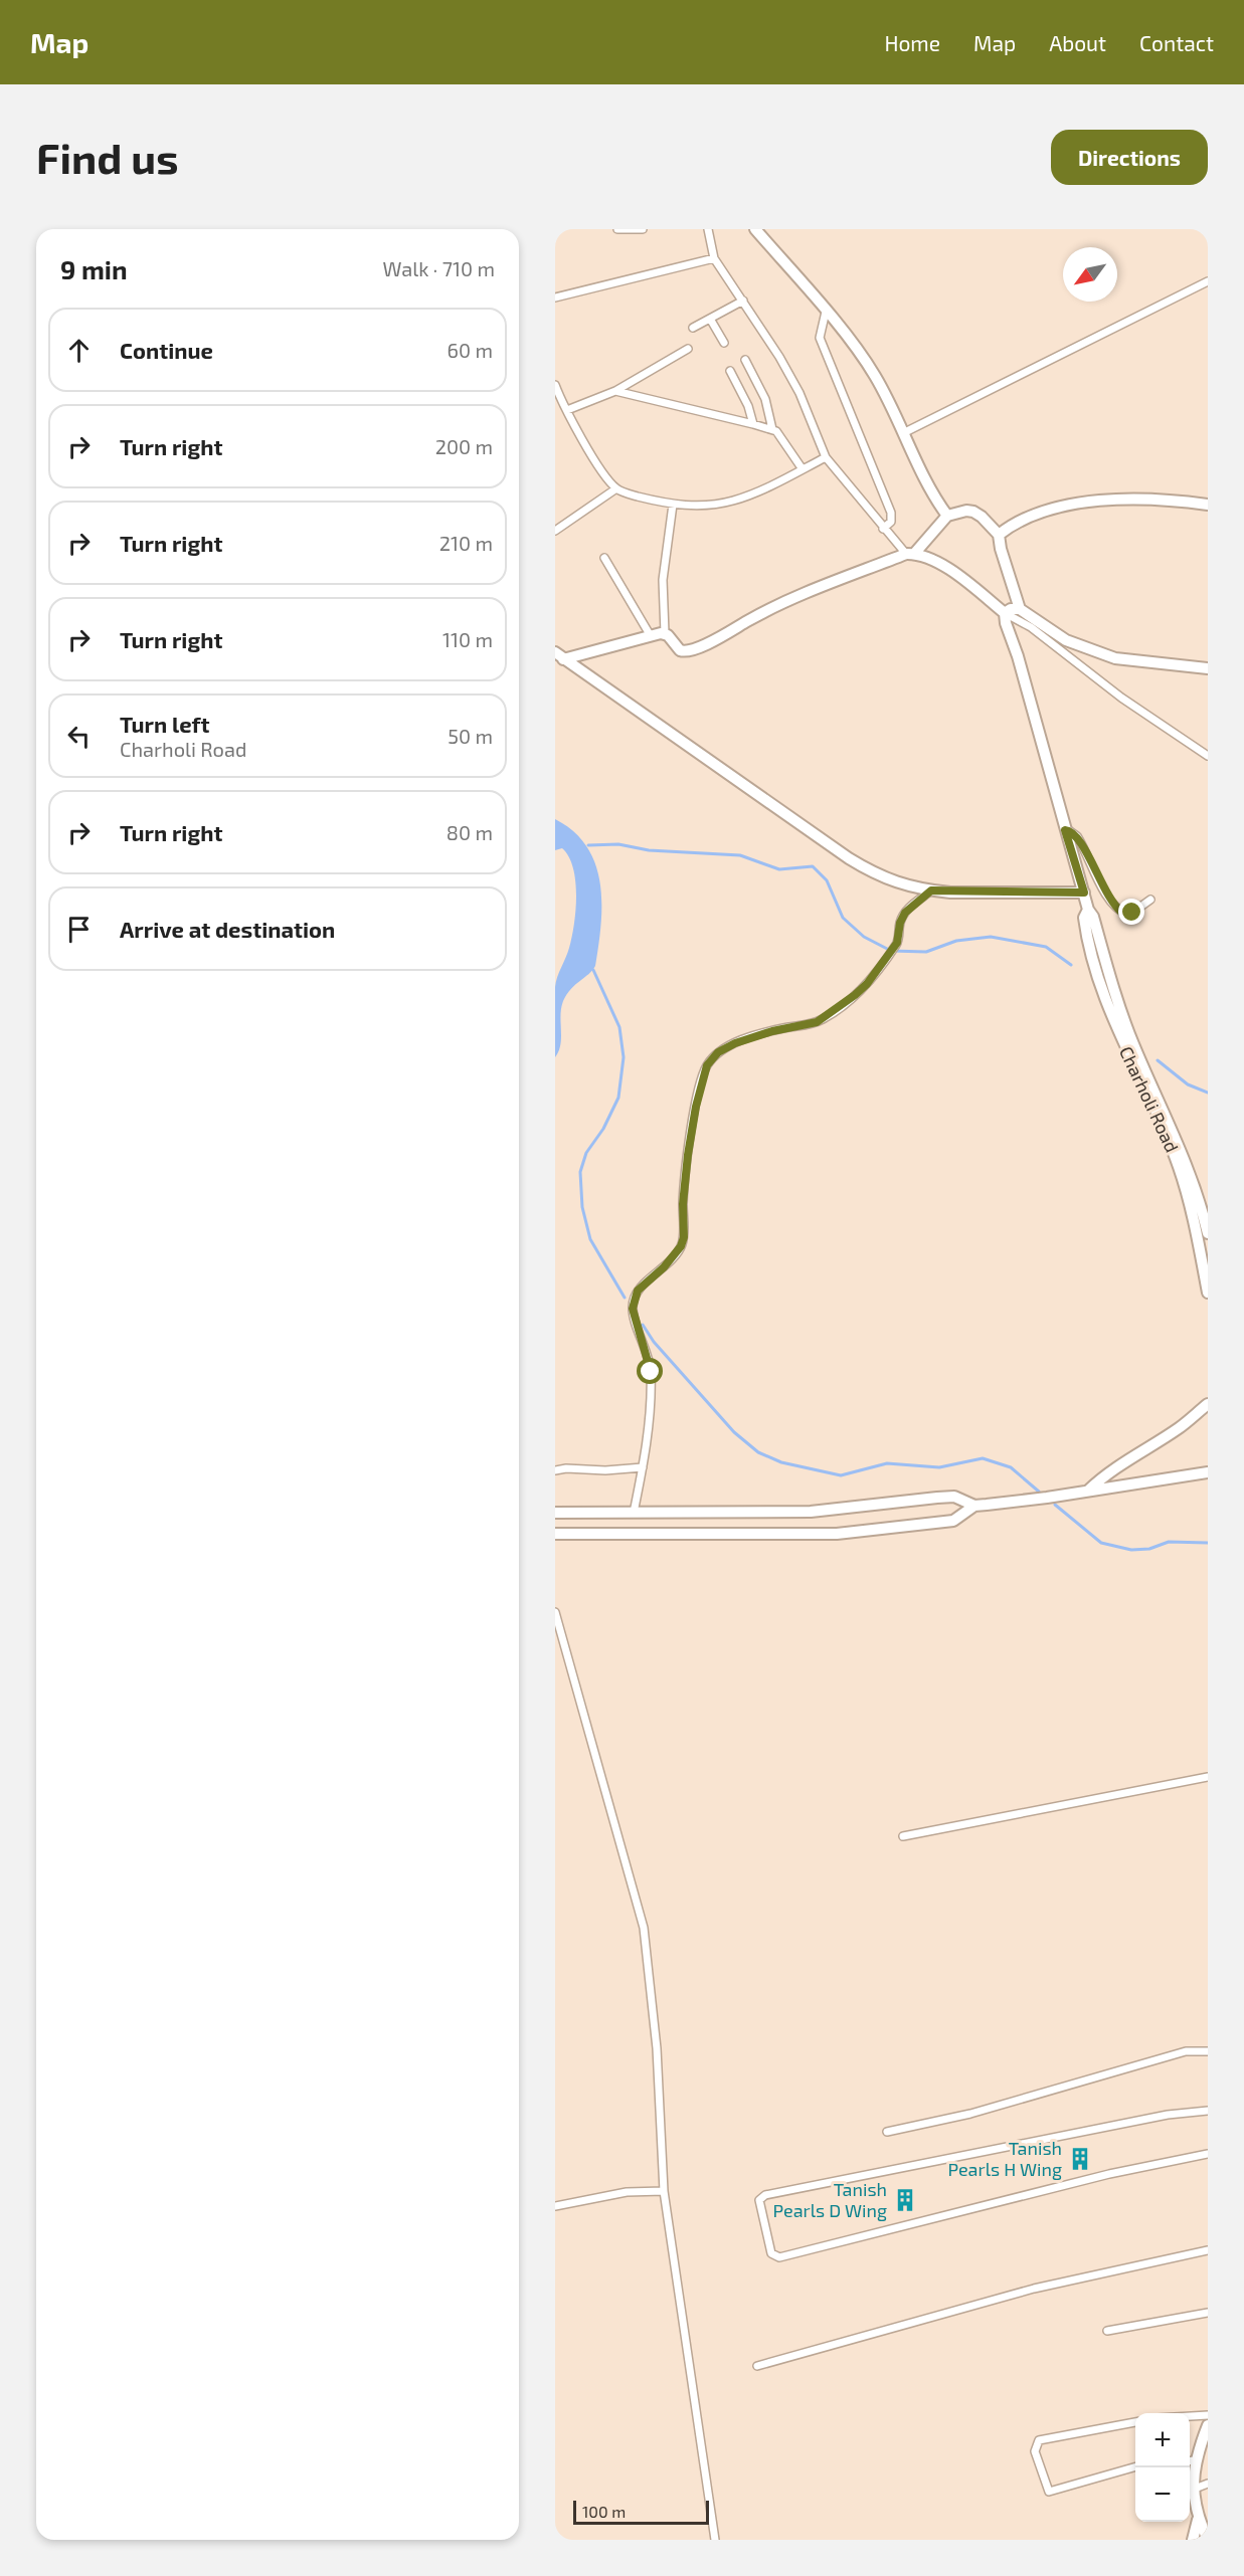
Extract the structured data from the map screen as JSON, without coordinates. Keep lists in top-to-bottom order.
{
  "streets": {
    "street": ["Charholi Road"]
  },
  "places": {
    "building": ["Tanish Pearls H Wing", "Tanish Pearls D Wing"]
  },
  "scale_bar": "100 m",
  "north": "bottom left",
  "page": {
    "header": "Map",
    "nav": [
      "Home",
      "Map",
      "About",
      "Contact"
    ],
    "buttons": "Directions",
    "title": "Find us",
    "heading": ["9 min", "Walk · 710 m"],
    "list": [
      ["Continue", "60 m"],
      ["Turn right", "200 m"],
      ["Turn right", "210 m"],
      ["Turn right", "110 m"],
      ["Turn left", "Charholi Road", "50 m"],
      ["Turn right", "80 m"],
      "Arrive at destination"
    ],
    "map_buttons": ["+", "−"],
    "scale": "100 m"
  }
}
